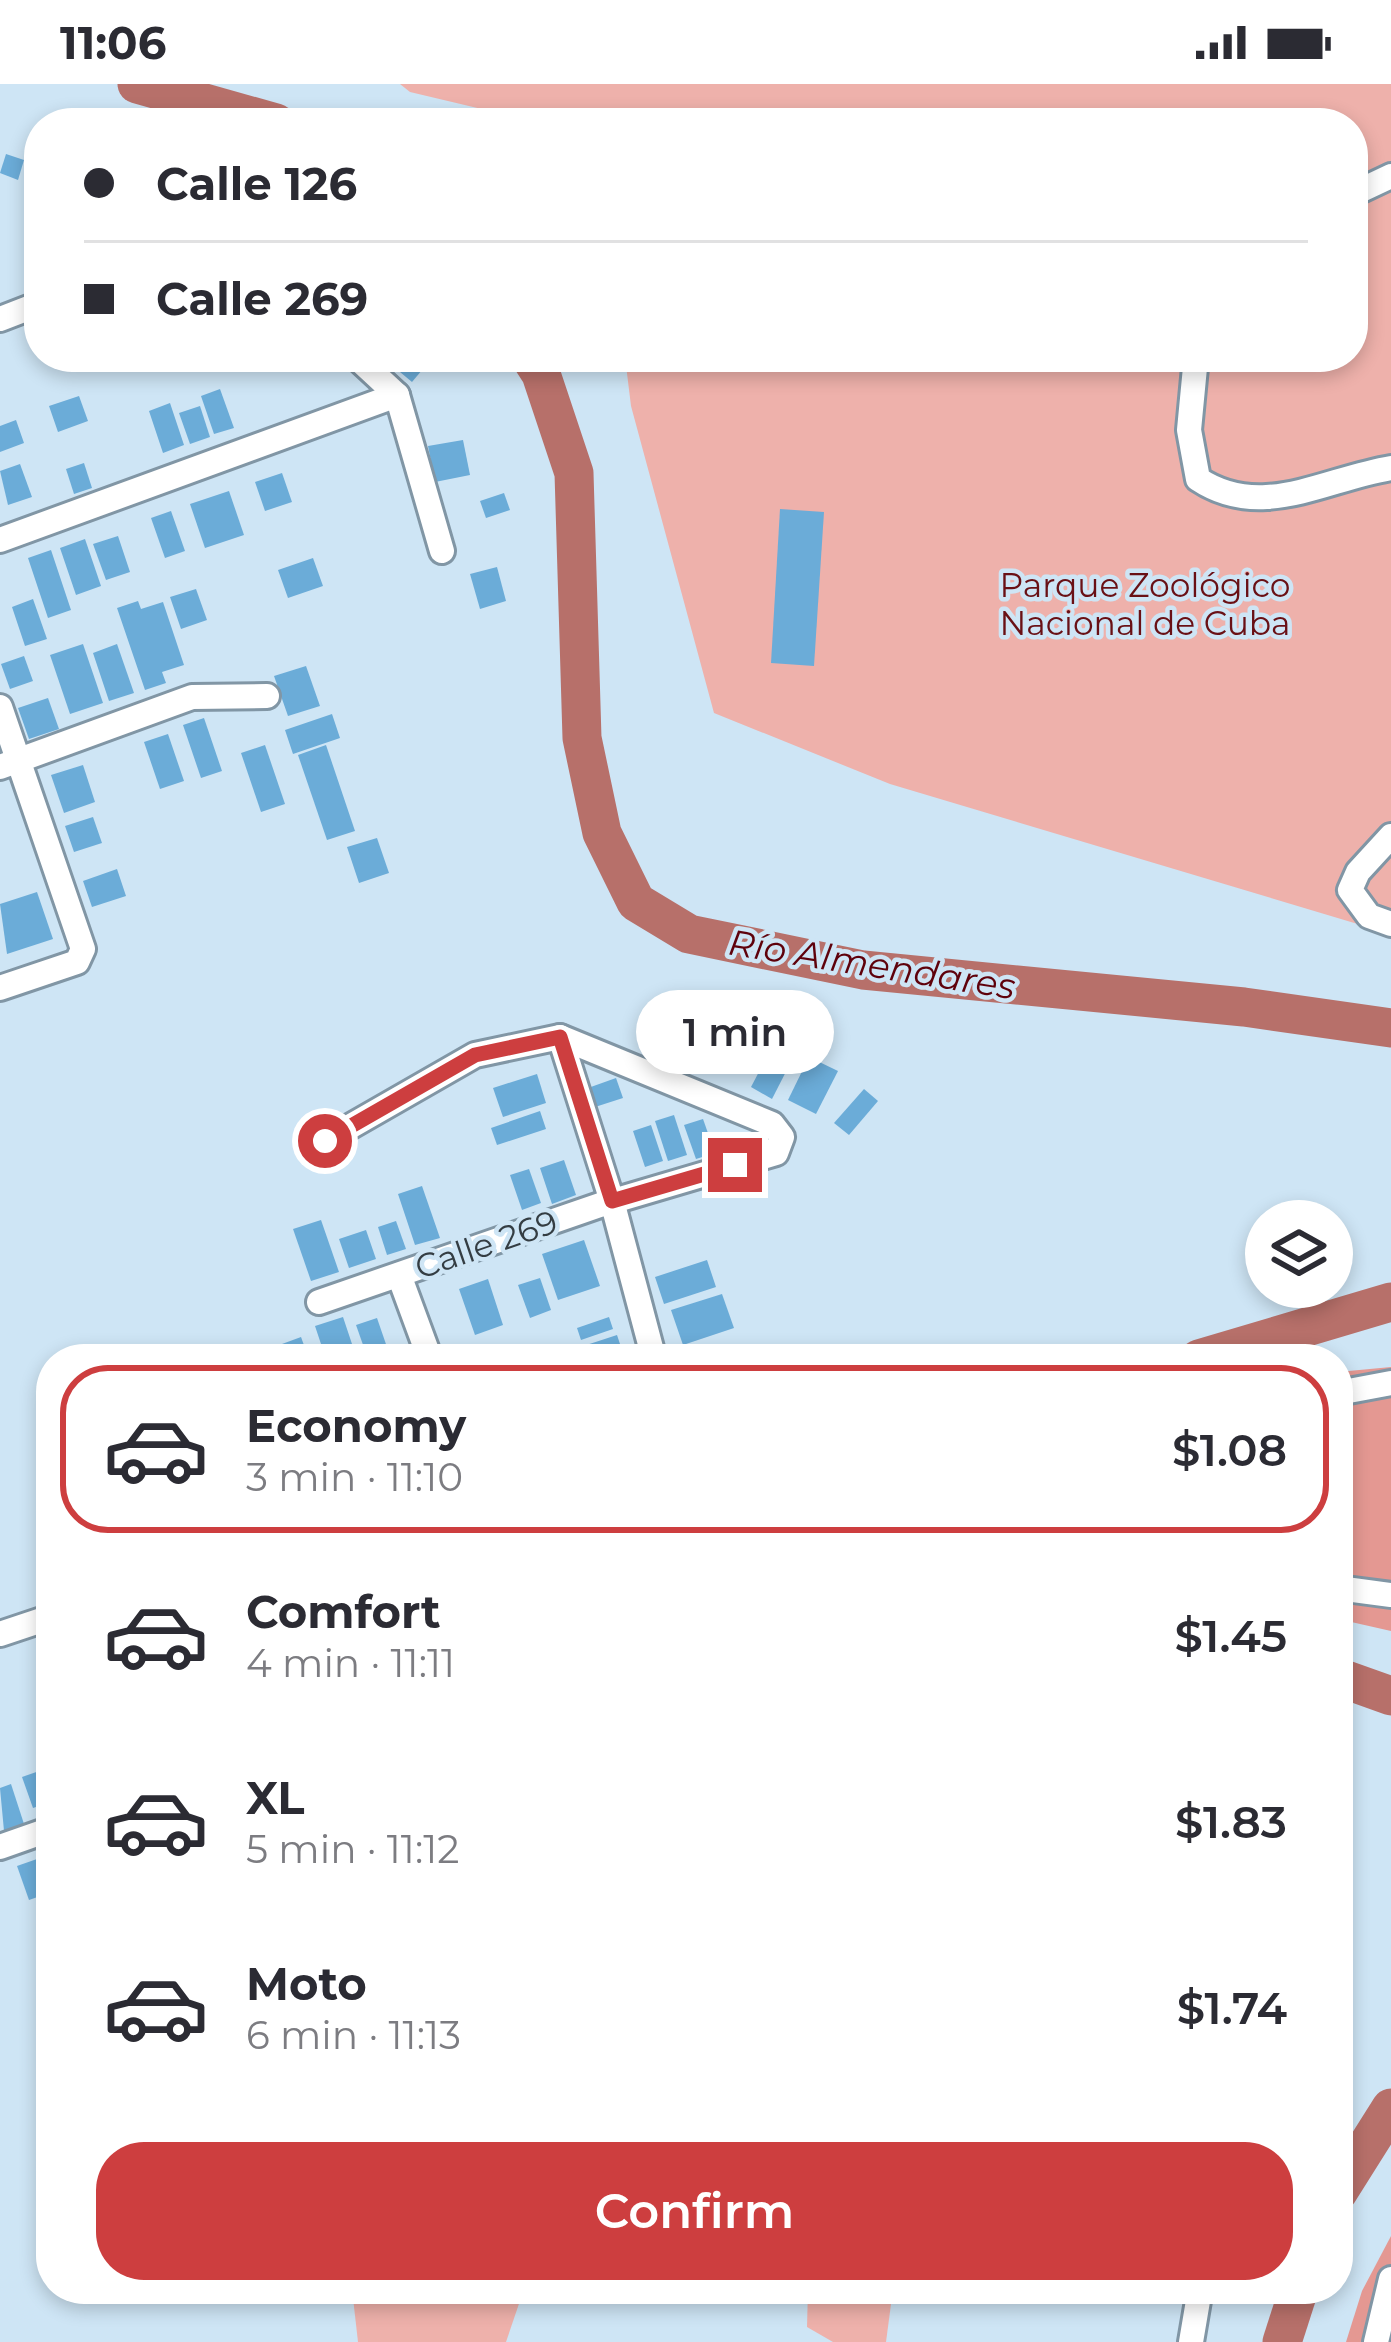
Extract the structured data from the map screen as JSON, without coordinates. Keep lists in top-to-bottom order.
{
  "streets": {
    "street": ["Calle 269"]
  },
  "water": ["Río Almendares"],
  "parks": ["Parque Zoológico Nacional de Cuba"],
  "page": {
    "status": "11:06",
    "banner": ["Calle 126", "Calle 269"],
    "bubble": "1 min",
    "list": [
      {
        "name": "Economy",
        "note": "3 min · 11:10",
        "value": "$1.08"
      },
      {
        "name": "Comfort",
        "note": "4 min · 11:11",
        "value": "$1.45"
      },
      {
        "name": "XL",
        "note": "5 min · 11:12",
        "value": "$1.83"
      },
      {
        "name": "Moto",
        "note": "6 min · 11:13",
        "value": "$1.74"
      }
    ],
    "buttons": "Confirm"
  }
}
